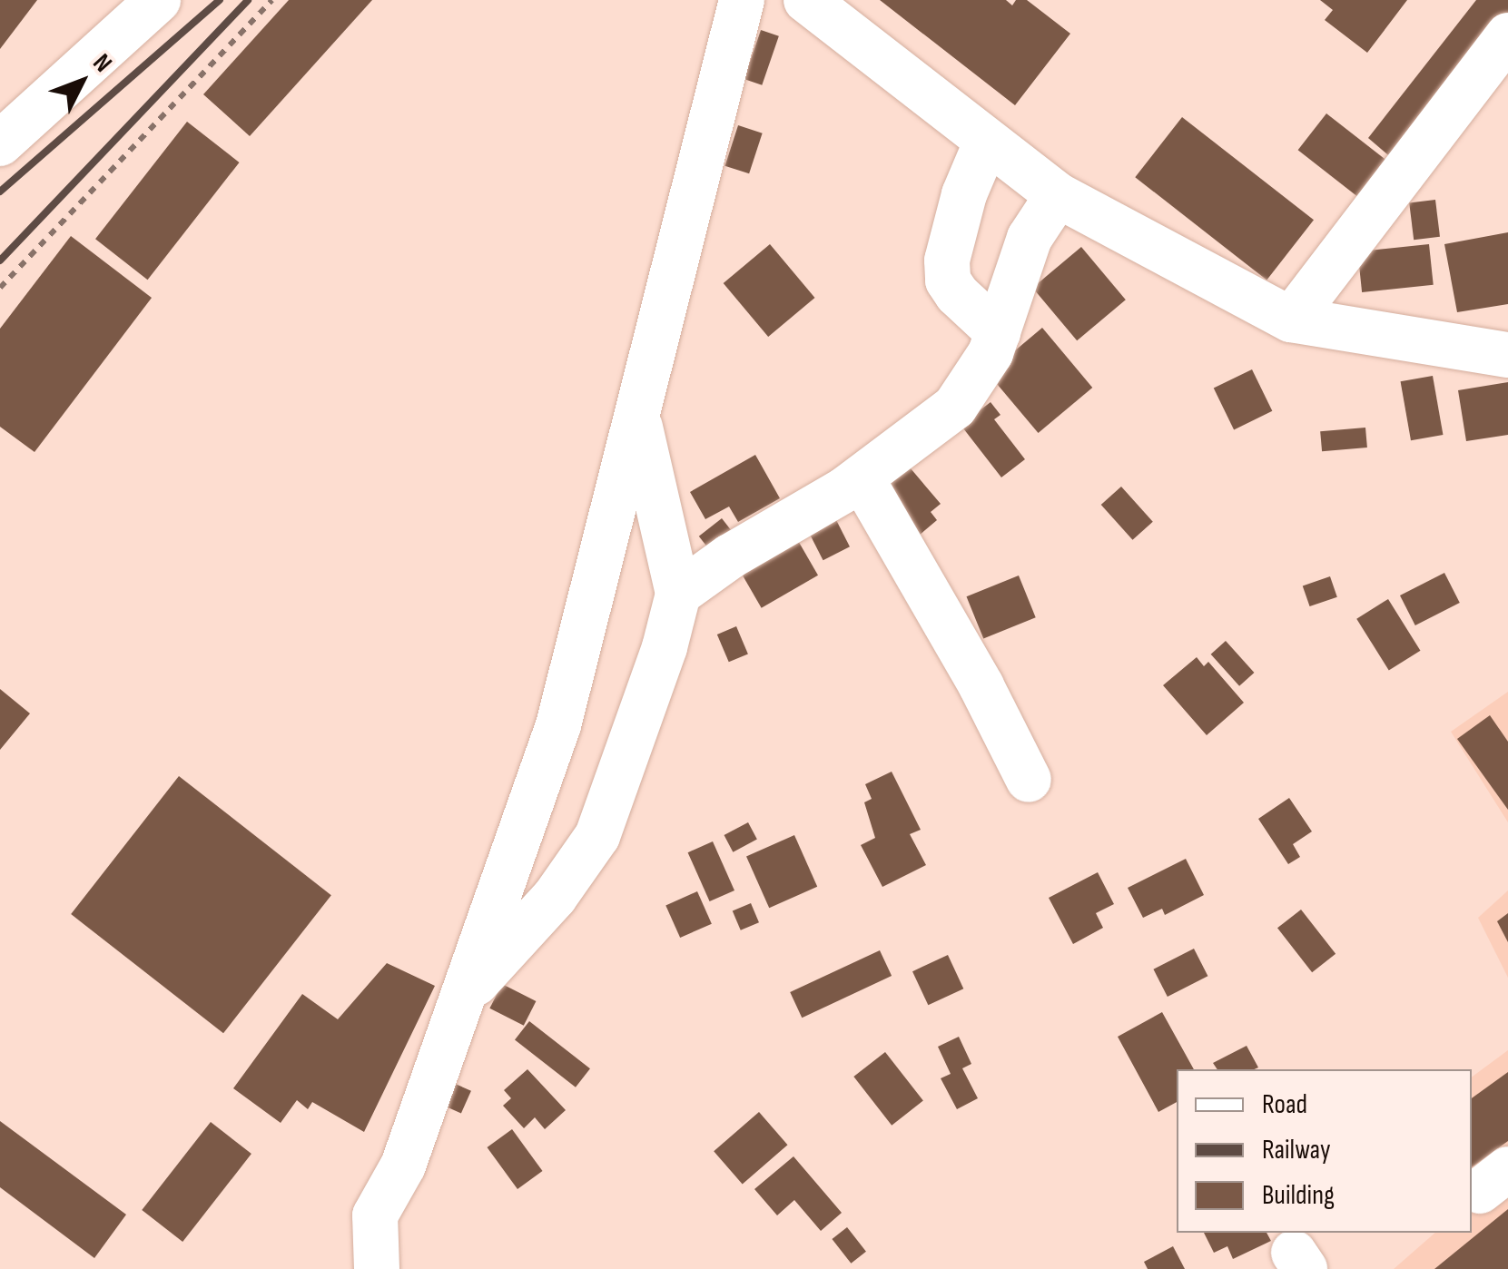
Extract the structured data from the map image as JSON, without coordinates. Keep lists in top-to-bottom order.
{
  "legend": ["Road", "Railway", "Building"],
  "north": "top right"
}
